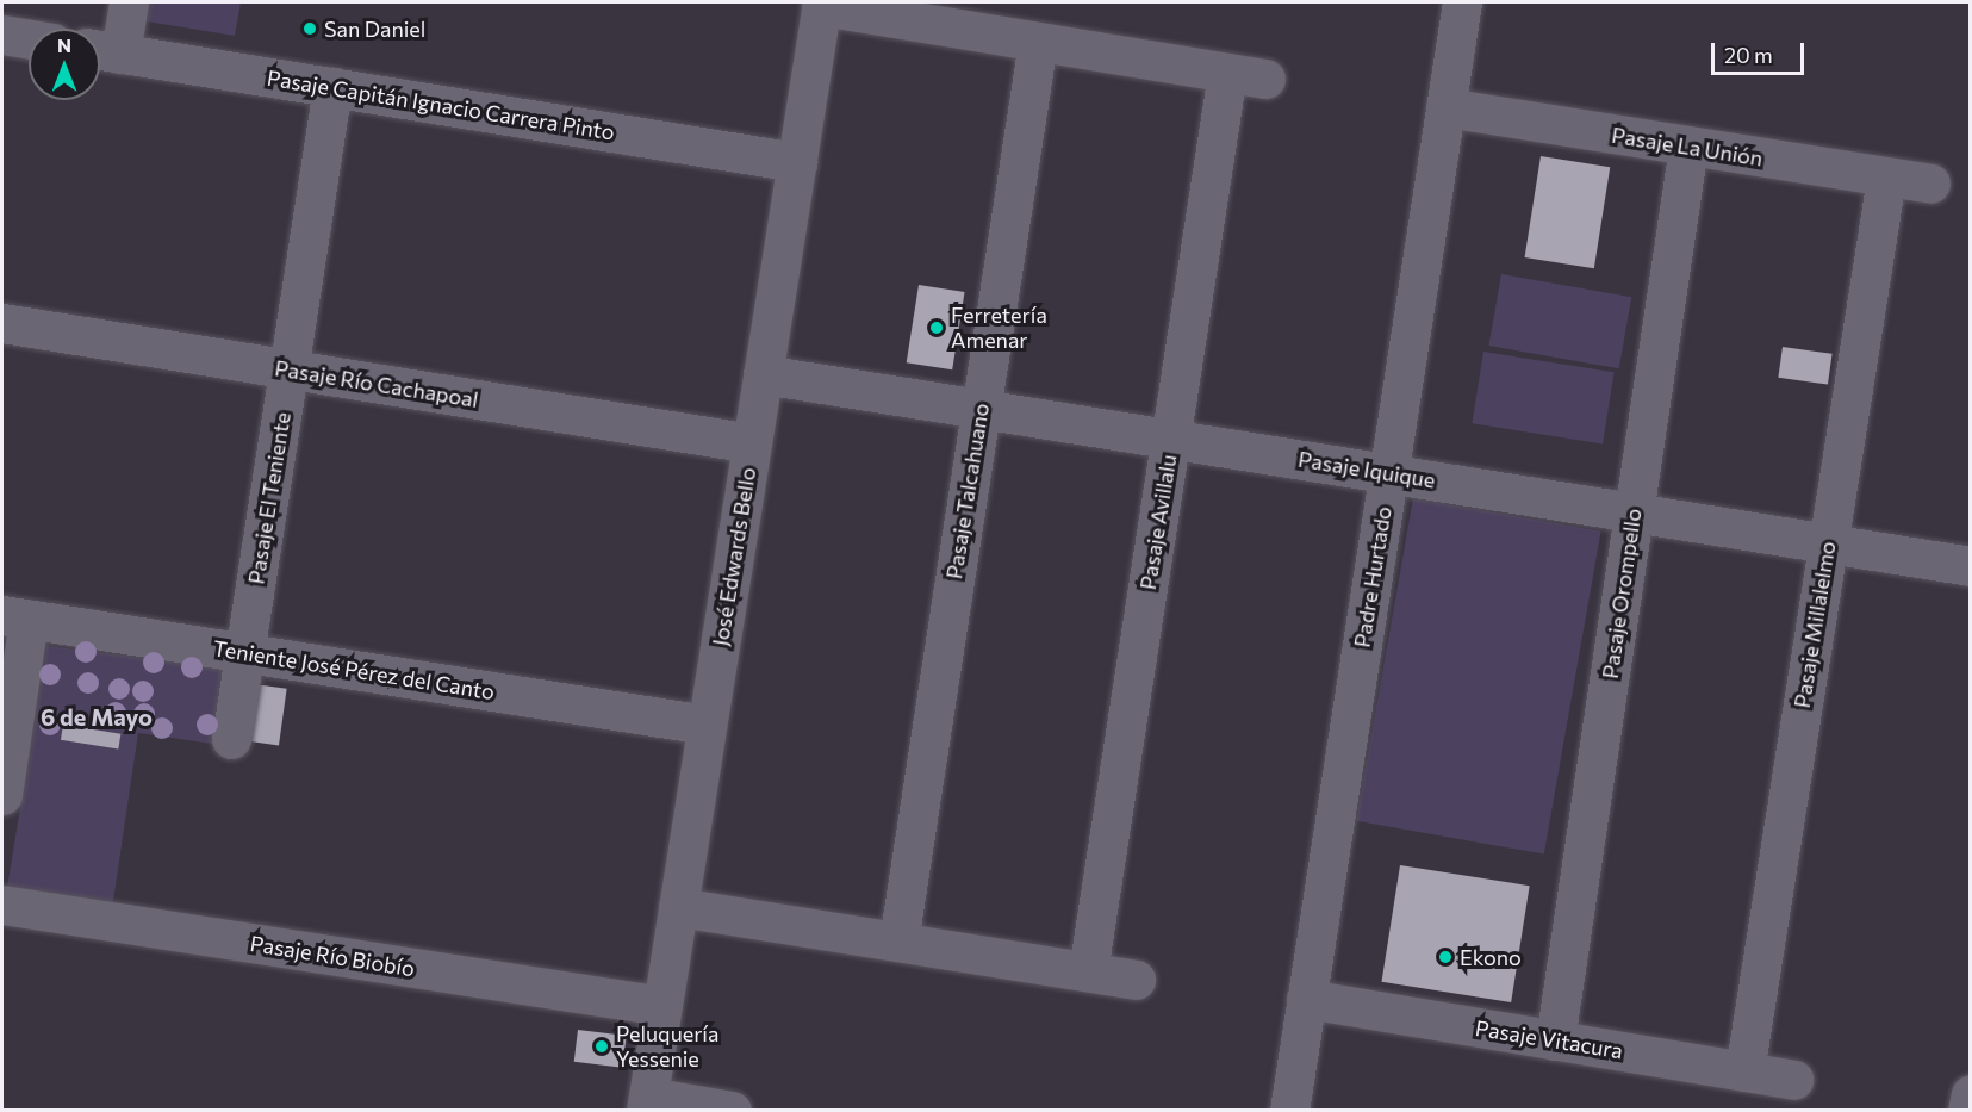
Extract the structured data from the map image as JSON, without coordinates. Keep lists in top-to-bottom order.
{
  "streets": {
    "street": [
      "Pasaje Capitán Ignacio Carrera Pinto",
      "Pasaje La Unión",
      "Pasaje Río Cachapoal",
      "Pasaje Iquique",
      "Pasaje Talcahuano",
      "Pasaje El Teniente",
      "Pasaje Avillalu",
      "José Edwards Bello",
      "Padre Hurtado",
      "Pasaje Orompello",
      "Pasaje Millalelmo",
      "Teniente José Pérez del Canto",
      "Pasaje Río Biobío",
      "Pasaje Vitacura"
    ]
  },
  "crossings": [
    ["Pasaje Capitán Ignacio Carrera Pinto", "Pasaje El Teniente"],
    ["Pasaje Capitán Ignacio Carrera Pinto", "José Edwards Bello"],
    ["Pasaje La Unión", "Padre Hurtado"],
    ["Pasaje La Unión", "Pasaje Orompello"],
    ["Pasaje La Unión", "Pasaje Millalelmo"],
    ["Pasaje Río Cachapoal", "Pasaje El Teniente"],
    ["Pasaje Río Cachapoal", "José Edwards Bello"],
    ["Pasaje Iquique", "Pasaje Talcahuano"],
    ["Pasaje Iquique", "Pasaje Avillalu"],
    ["Pasaje Iquique", "José Edwards Bello"],
    ["Pasaje Iquique", "Padre Hurtado"],
    ["Pasaje Iquique", "Pasaje Orompello"],
    ["Pasaje Iquique", "Pasaje Millalelmo"],
    ["Pasaje El Teniente", "Teniente José Pérez del Canto"],
    ["José Edwards Bello", "Teniente José Pérez del Canto"],
    ["José Edwards Bello", "Pasaje Río Biobío"],
    ["Padre Hurtado", "Pasaje Vitacura"],
    ["Pasaje Orompello", "Pasaje Vitacura"],
    ["Pasaje Millalelmo", "Pasaje Vitacura"]
  ],
  "districts": ["6 de Mayo"],
  "places": [
    "San Daniel",
    "Ferretería Amenar",
    "Ekono",
    "Peluquería Yessenie"
  ],
  "scale_bar": "20 m",
  "north": "top"
}
